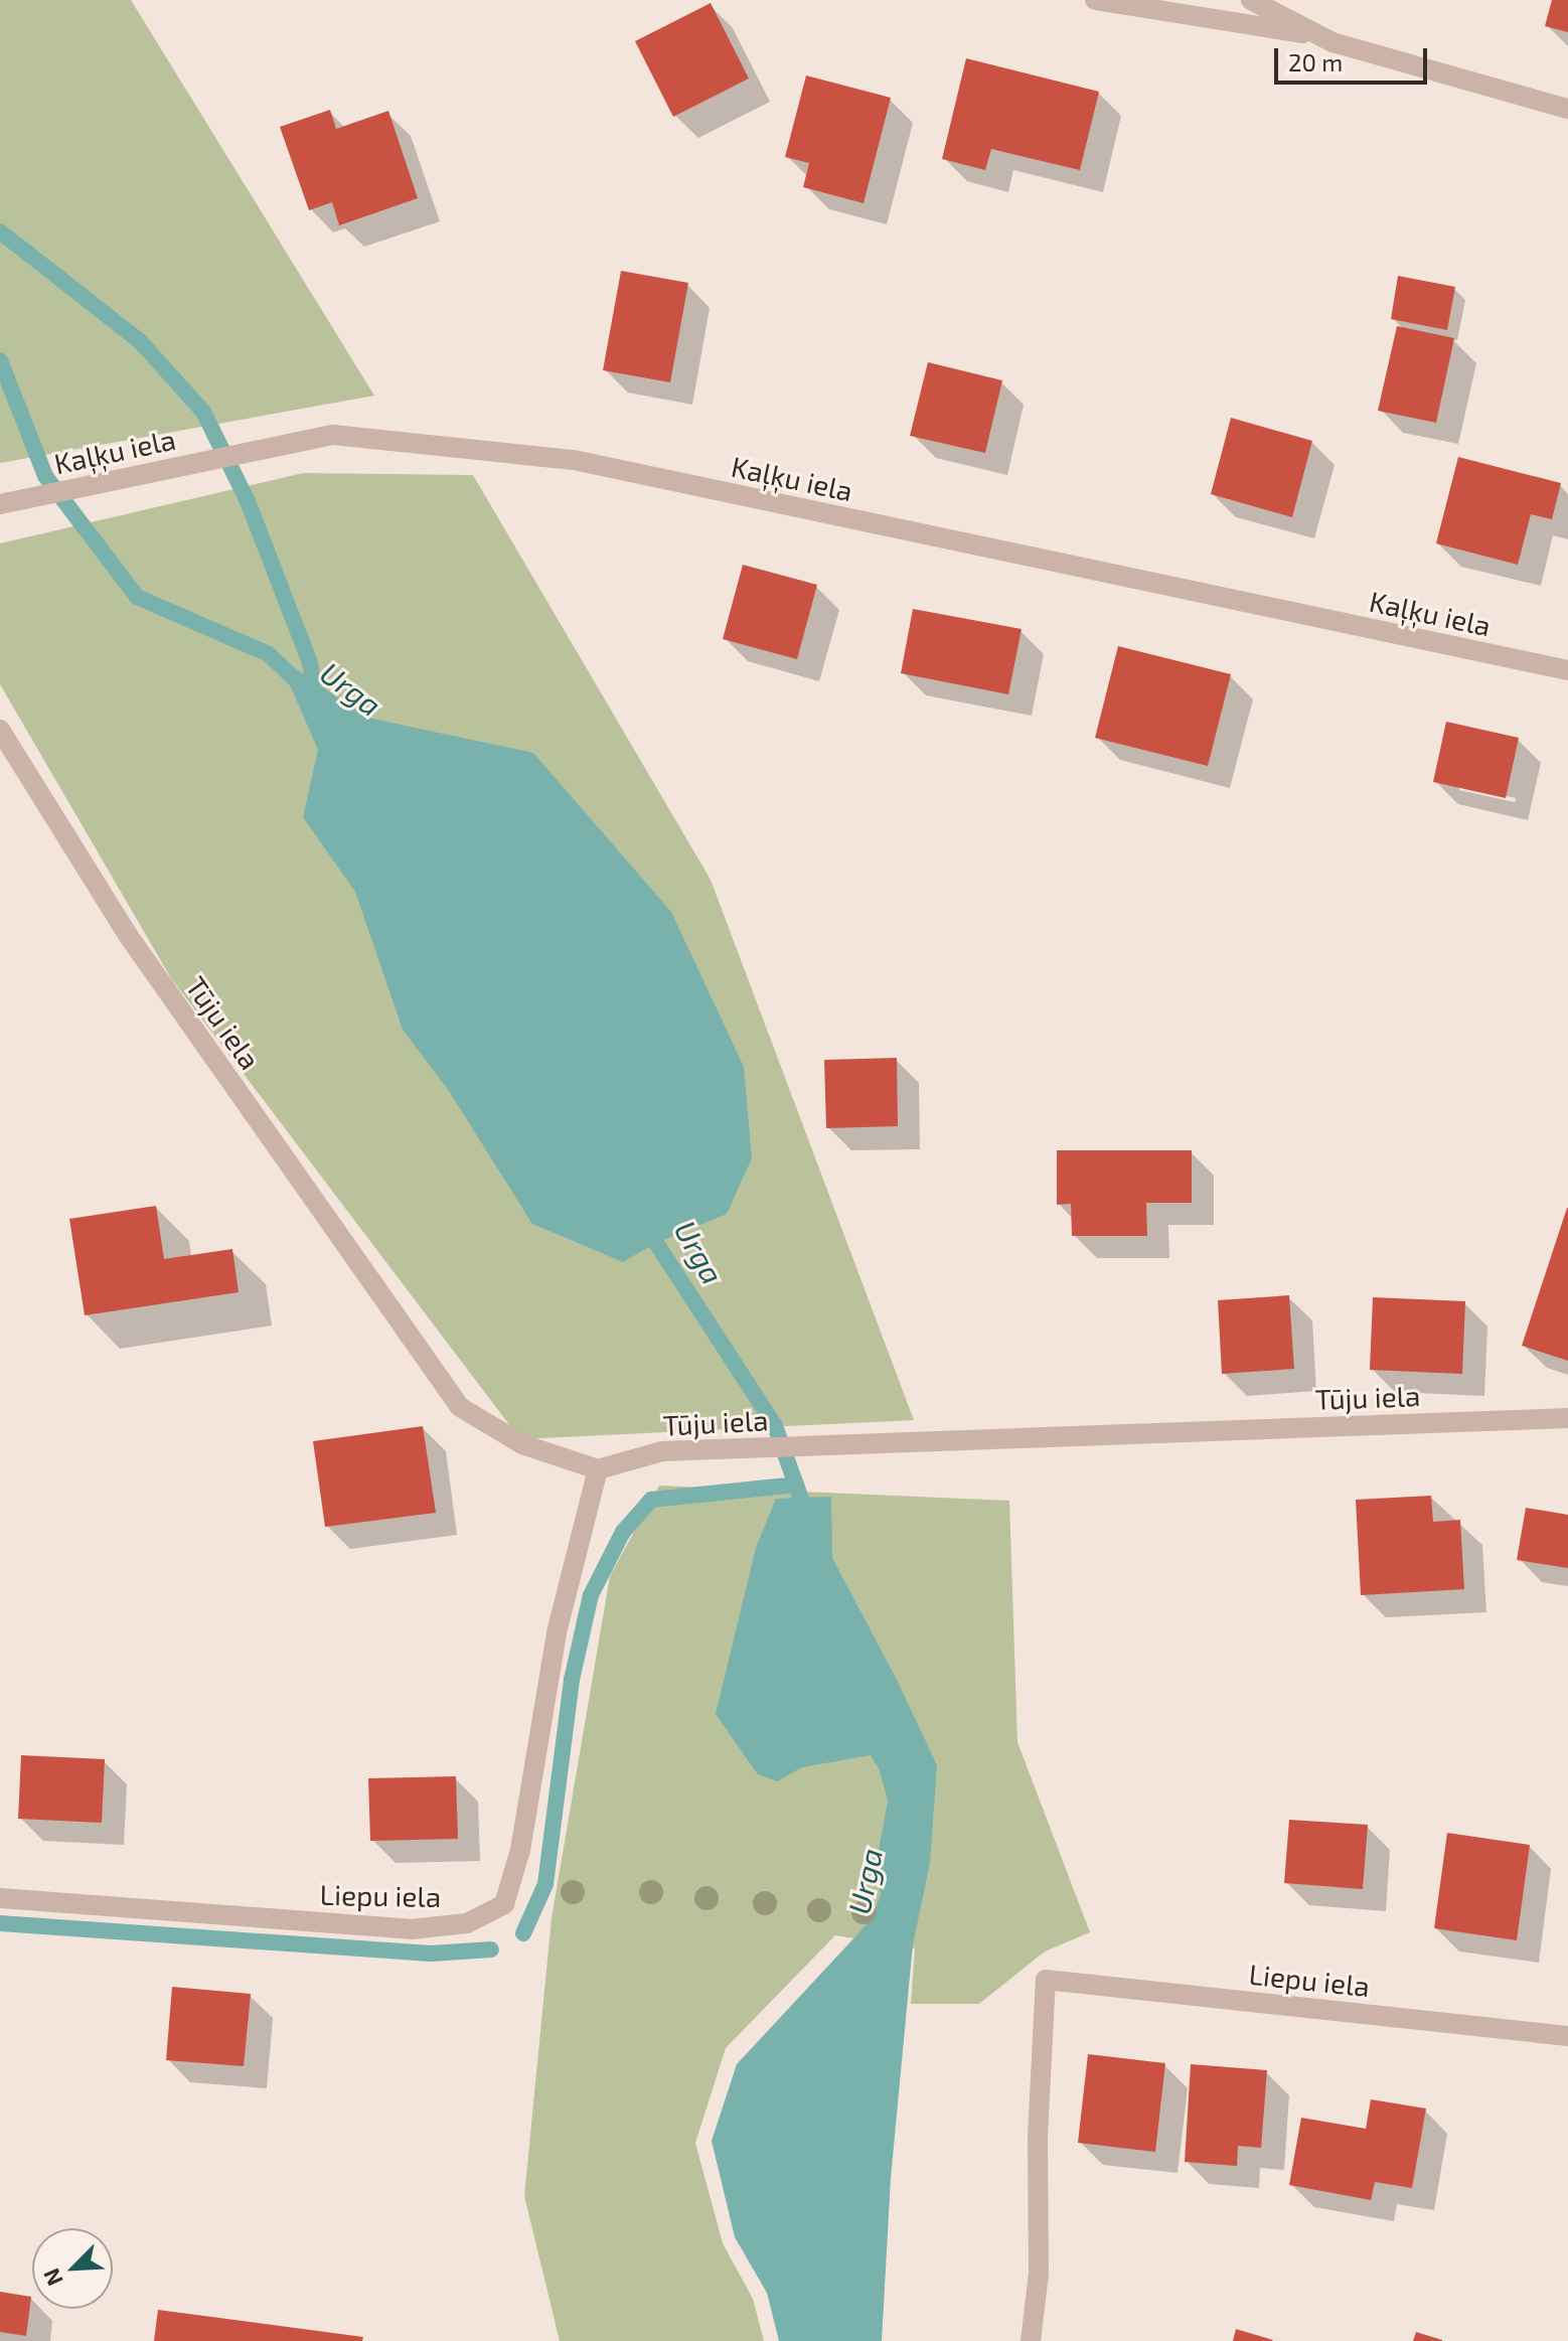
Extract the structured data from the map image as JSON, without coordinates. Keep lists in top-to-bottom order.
{
  "streets": {
    "street": ["Kaļķu iela", "Tūju iela", "Liepu iela"]
  },
  "crossings": [
    ["Tūju iela", "Liepu iela"]
  ],
  "water": ["Urga"],
  "scale_bar": "20 m",
  "north": "bottom left"
}
